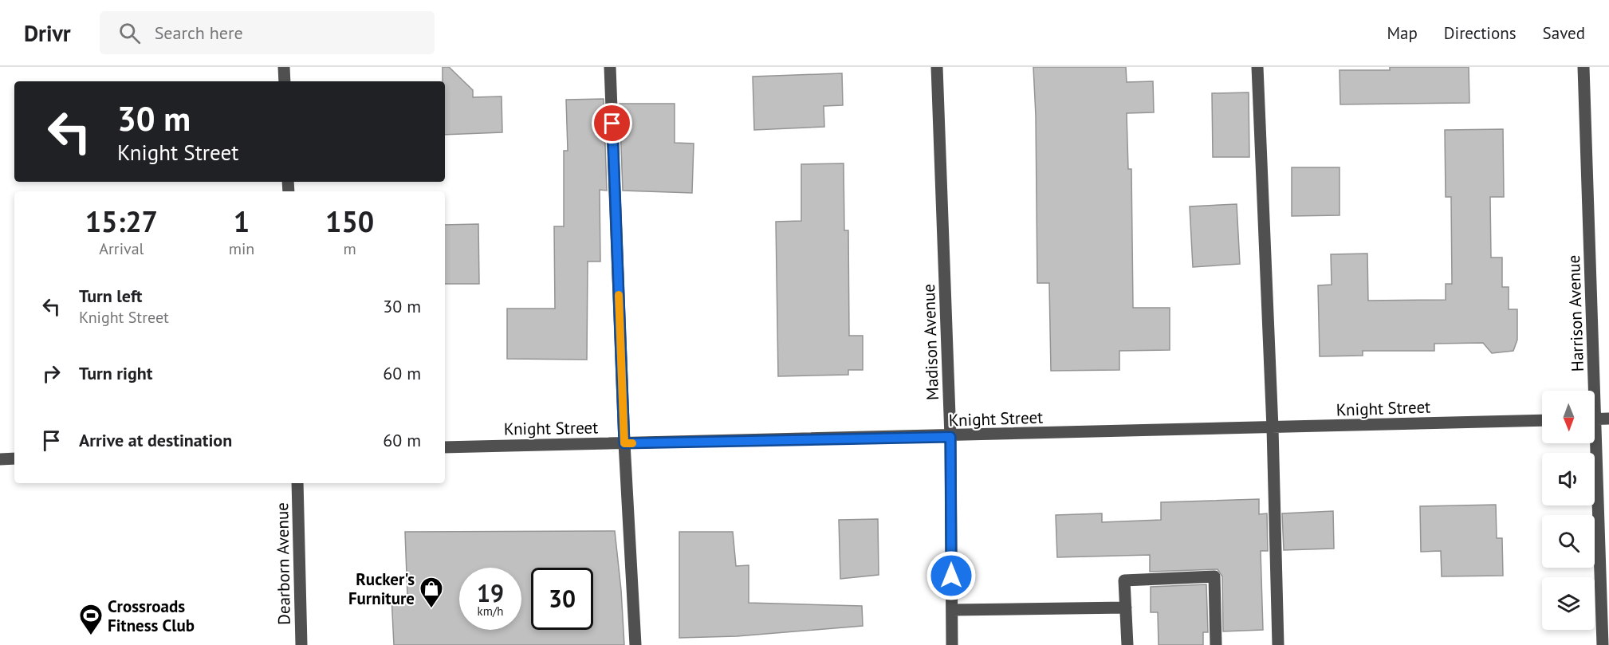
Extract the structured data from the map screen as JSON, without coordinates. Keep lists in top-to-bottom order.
{
  "streets": {
    "street": [
      "Harrison Avenue",
      "Madison Avenue",
      "Knight Street",
      "Dearborn Avenue"
    ]
  },
  "crossings": [
    ["Madison Avenue", "Knight Street"]
  ],
  "places": {
    "shop": ["Rucker's Furniture"],
    "sports": ["Crossroads Fitness Club"]
  },
  "north": "bottom",
  "page": {
    "header": "Drivr",
    "search": "Search here",
    "nav": ["Map", "Directions", "Saved"],
    "turn": ["30 m", "Knight Street"],
    "eta": [
      "15:27",
      "Arrival",
      "1",
      "min",
      "150",
      "m"
    ],
    "list": [
      {
        "name": "Turn left",
        "note": "Knight Street",
        "value": "30 m"
      },
      {
        "name": "Turn right",
        "value": "60 m"
      },
      {
        "name": "Arrive at destination",
        "value": "60 m"
      }
    ],
    "speed": "19 km/h",
    "limit": "30"
  }
}
